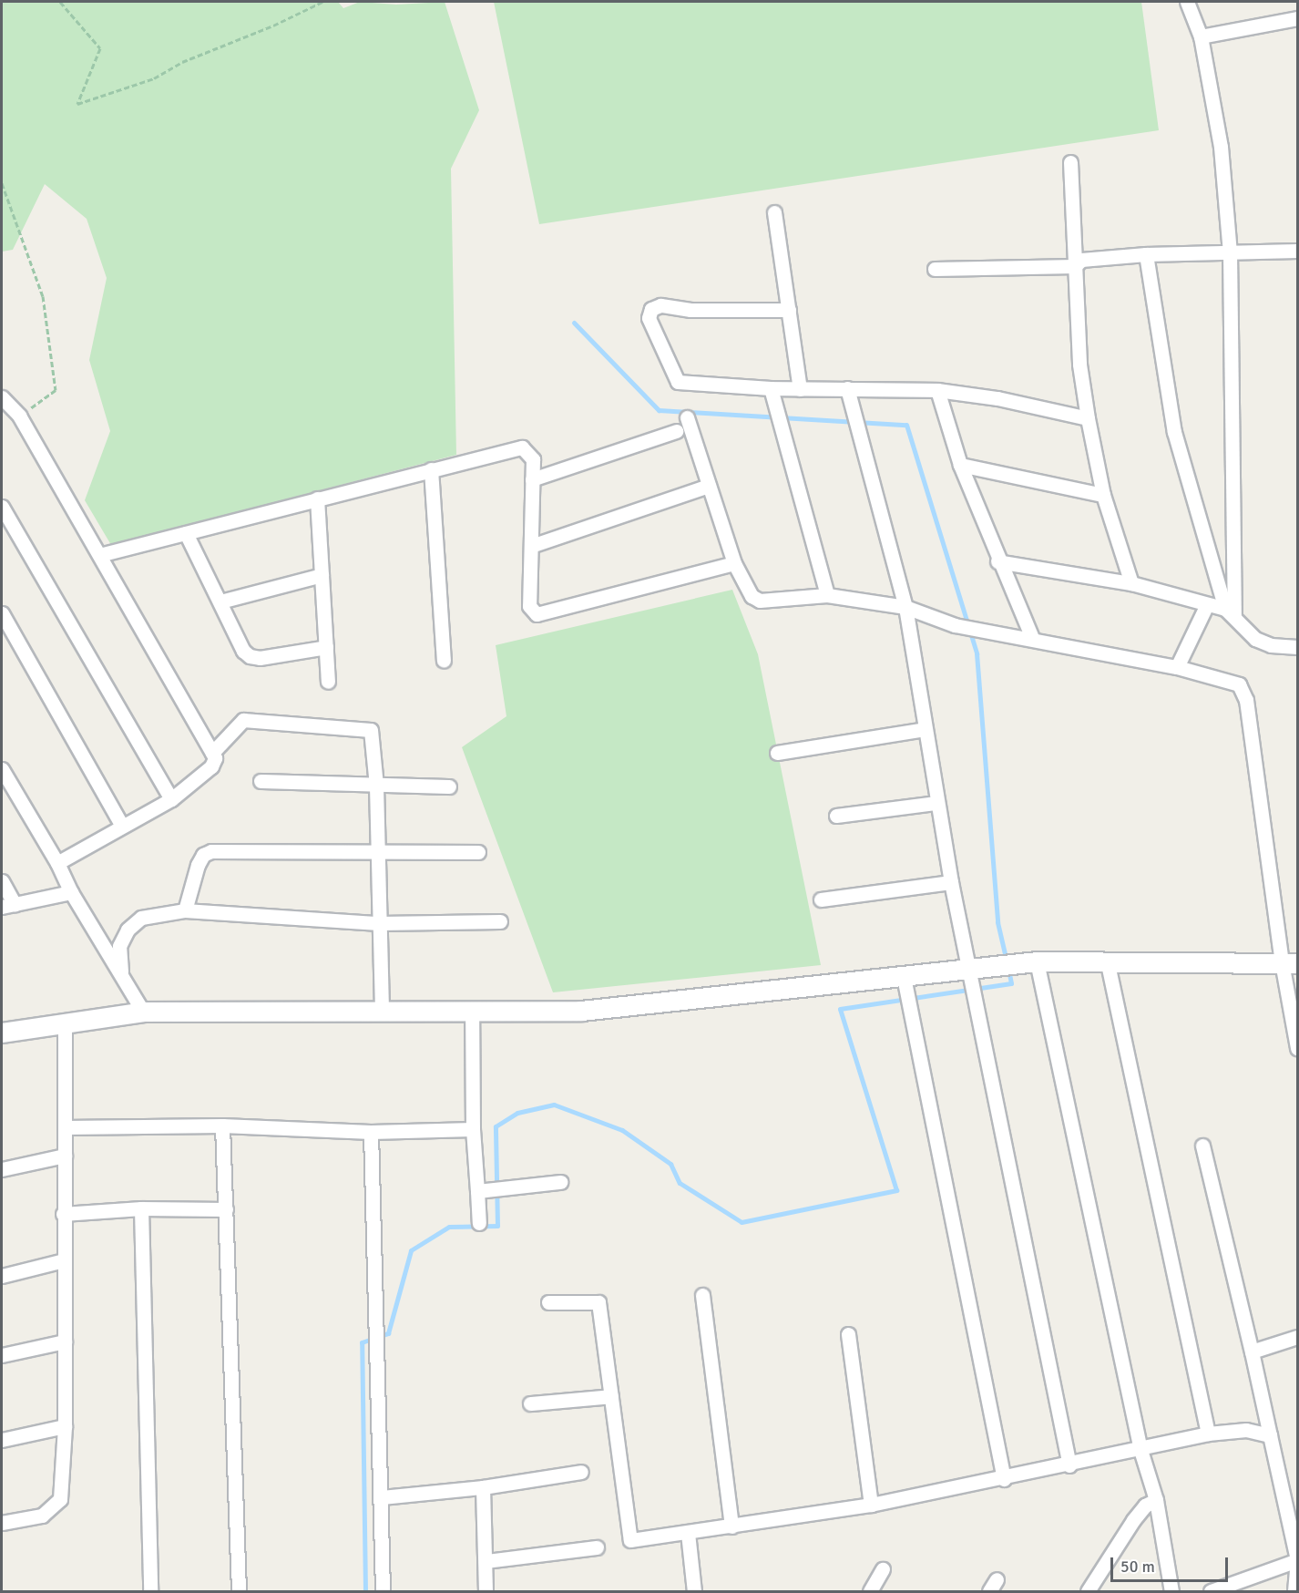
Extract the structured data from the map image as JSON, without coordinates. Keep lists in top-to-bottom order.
{
  "scale_bar": "50 m"
}
